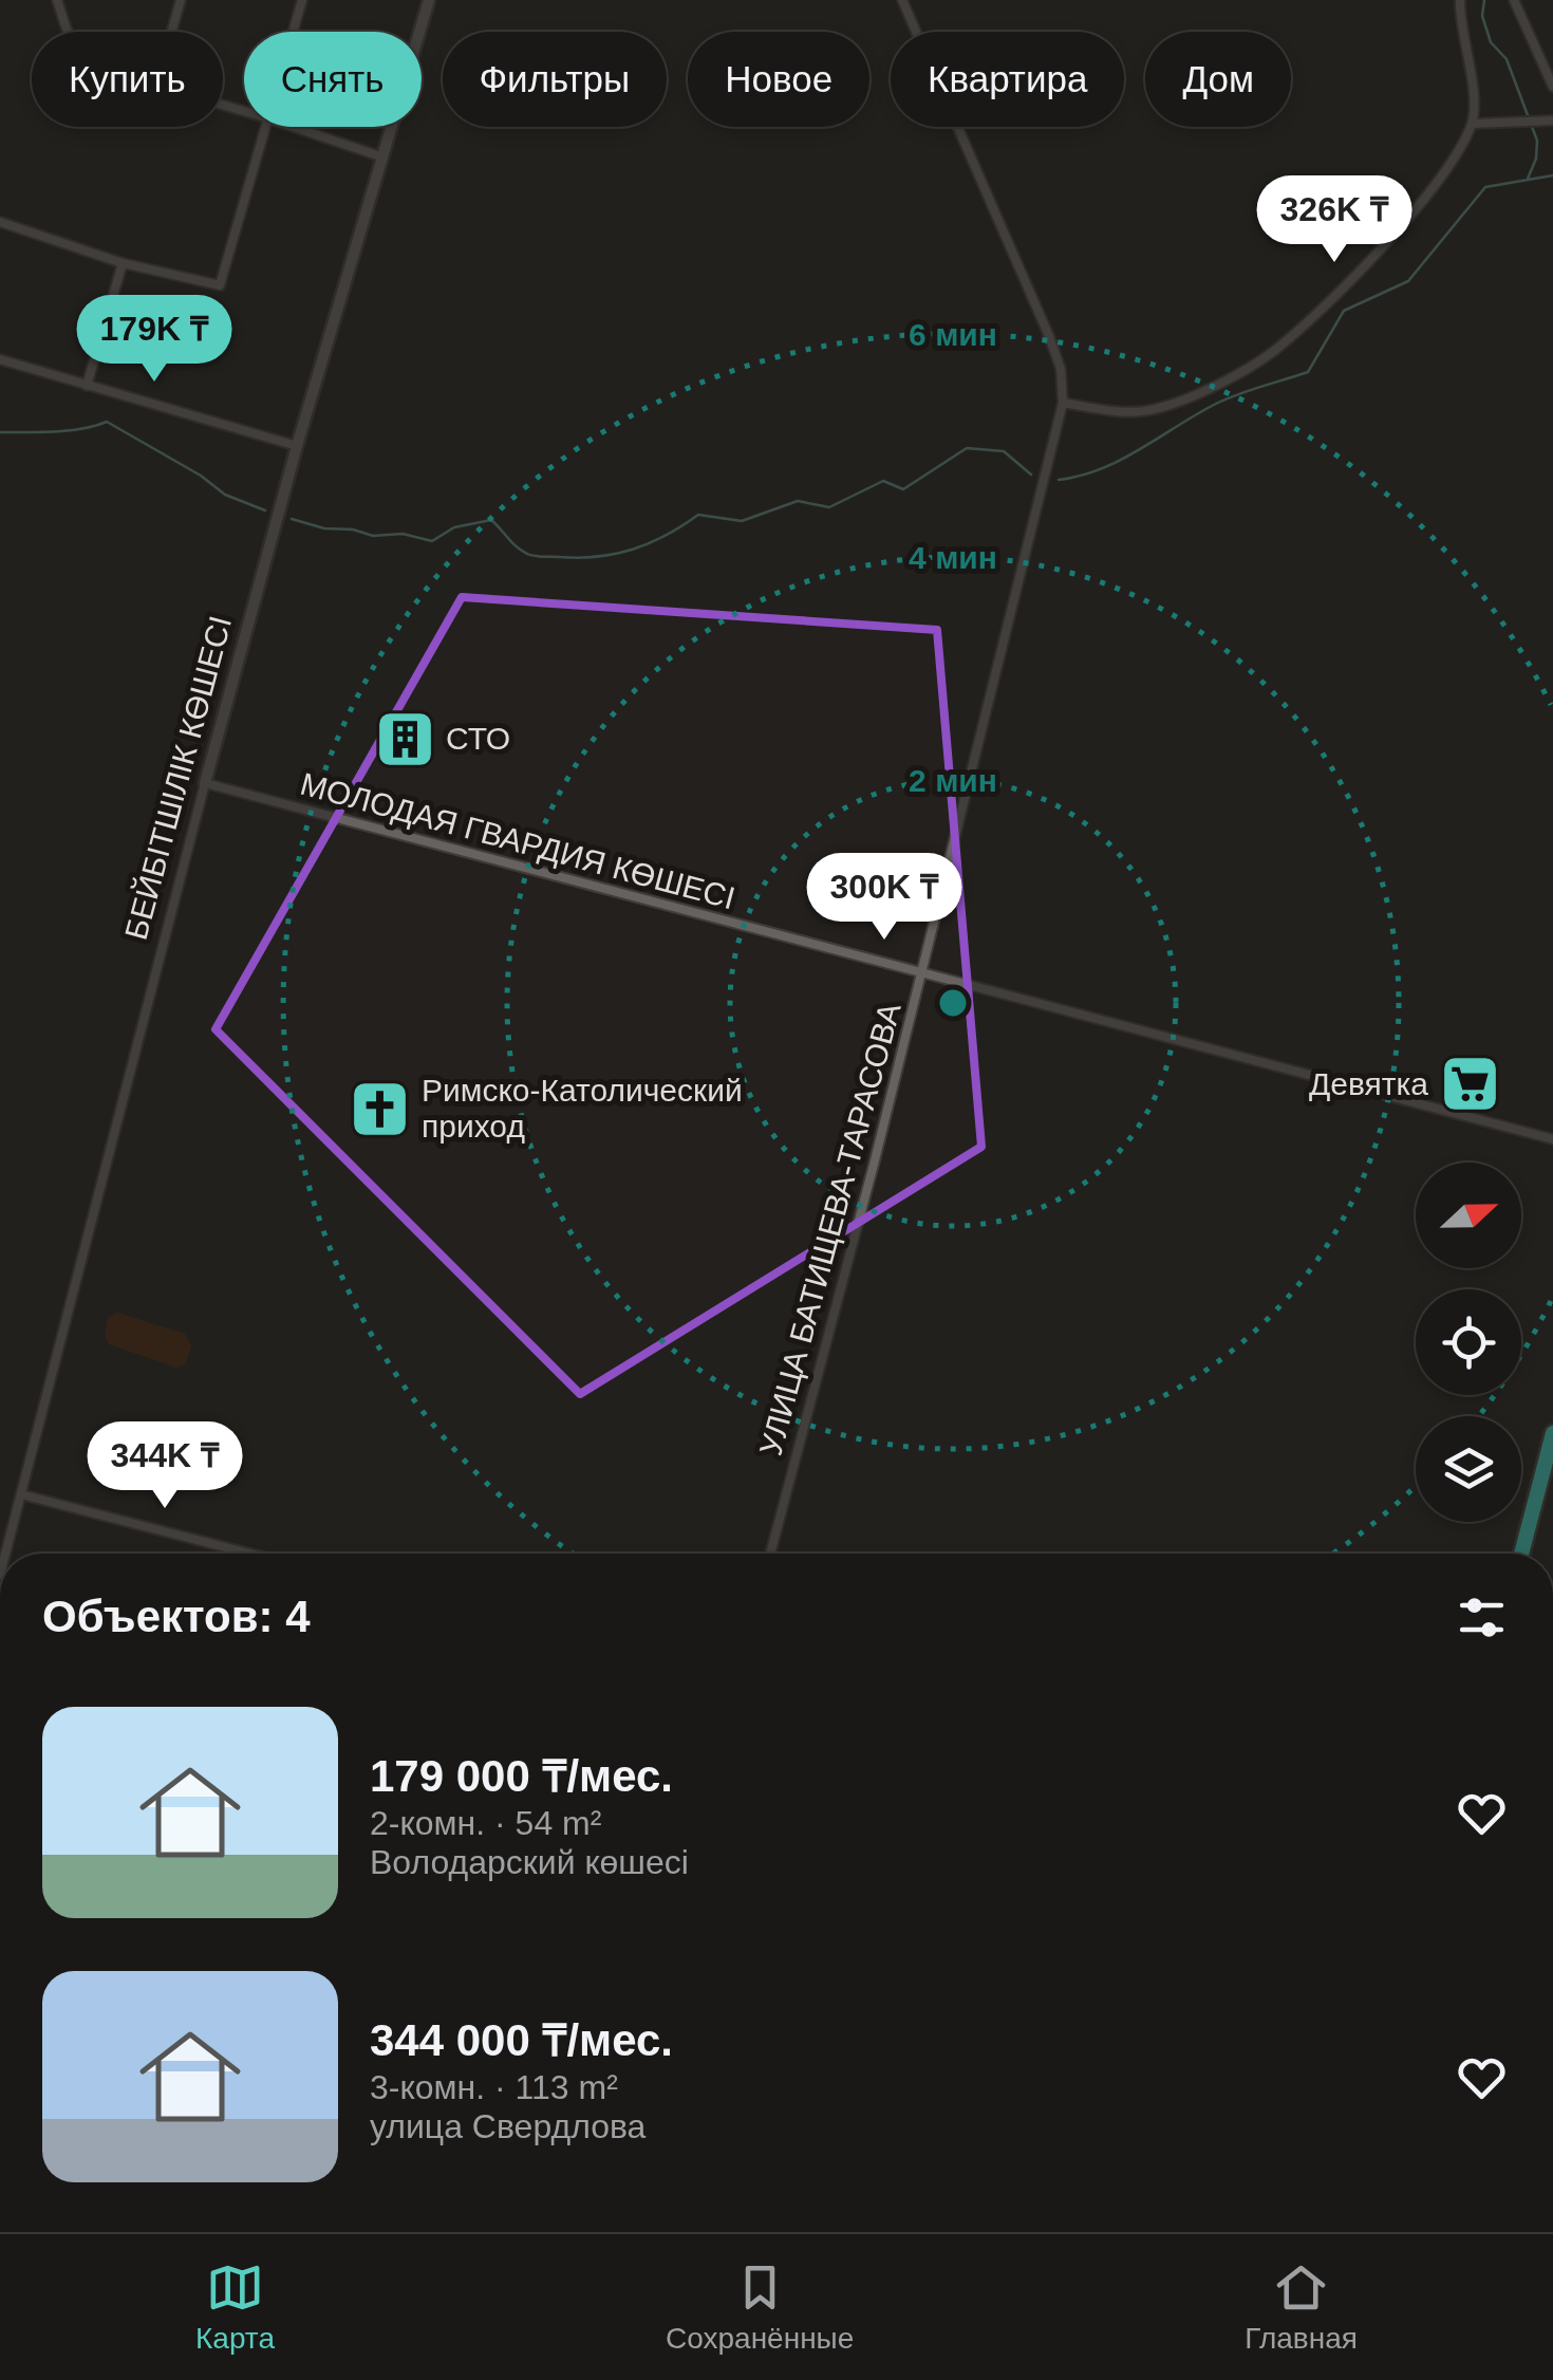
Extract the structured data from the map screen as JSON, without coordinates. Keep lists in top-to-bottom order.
{
  "streets": {
    "street": ["БЕЙБІТШІЛІК КӨШЕСІ", "МОЛОДАЯ ГВАРДИЯ КӨШЕСІ", "УЛИЦА БАТИЩЕВА-ТАРАСОВА"]
  },
  "crossings": [
    ["БЕЙБІТШІЛІК КӨШЕСІ", "МОЛОДАЯ ГВАРДИЯ КӨШЕСІ"],
    ["МОЛОДАЯ ГВАРДИЯ КӨШЕСІ", "УЛИЦА БАТИЩЕВА-ТАРАСОВА"]
  ],
  "places": {
    "building": ["СТО"],
    "supermarket": ["Девятка"],
    "church": ["Римско-Католический приход"]
  },
  "north": "right",
  "page": {
    "chip": [
      "Купить",
      "Снять",
      "Фильтры",
      "Новое",
      "Квартира",
      "Дом"
    ],
    "price": [
      "326K ₸",
      "179K ₸",
      "300K ₸",
      "344K ₸"
    ],
    "heading": "Объектов: 4",
    "list": [
      {
        "name": "179 000 ₸/мес.",
        "note": "2-комн. · 54 m² · Володарский көшесі"
      },
      {
        "name": "344 000 ₸/мес.",
        "note": "3-комн. · 113 m² · улица Свердлова"
      }
    ],
    "tabs": ["Карта", "Сохранённые", "Главная"]
  },
  "rings": ["6 мин", "4 мин", "2 мин"]
}
